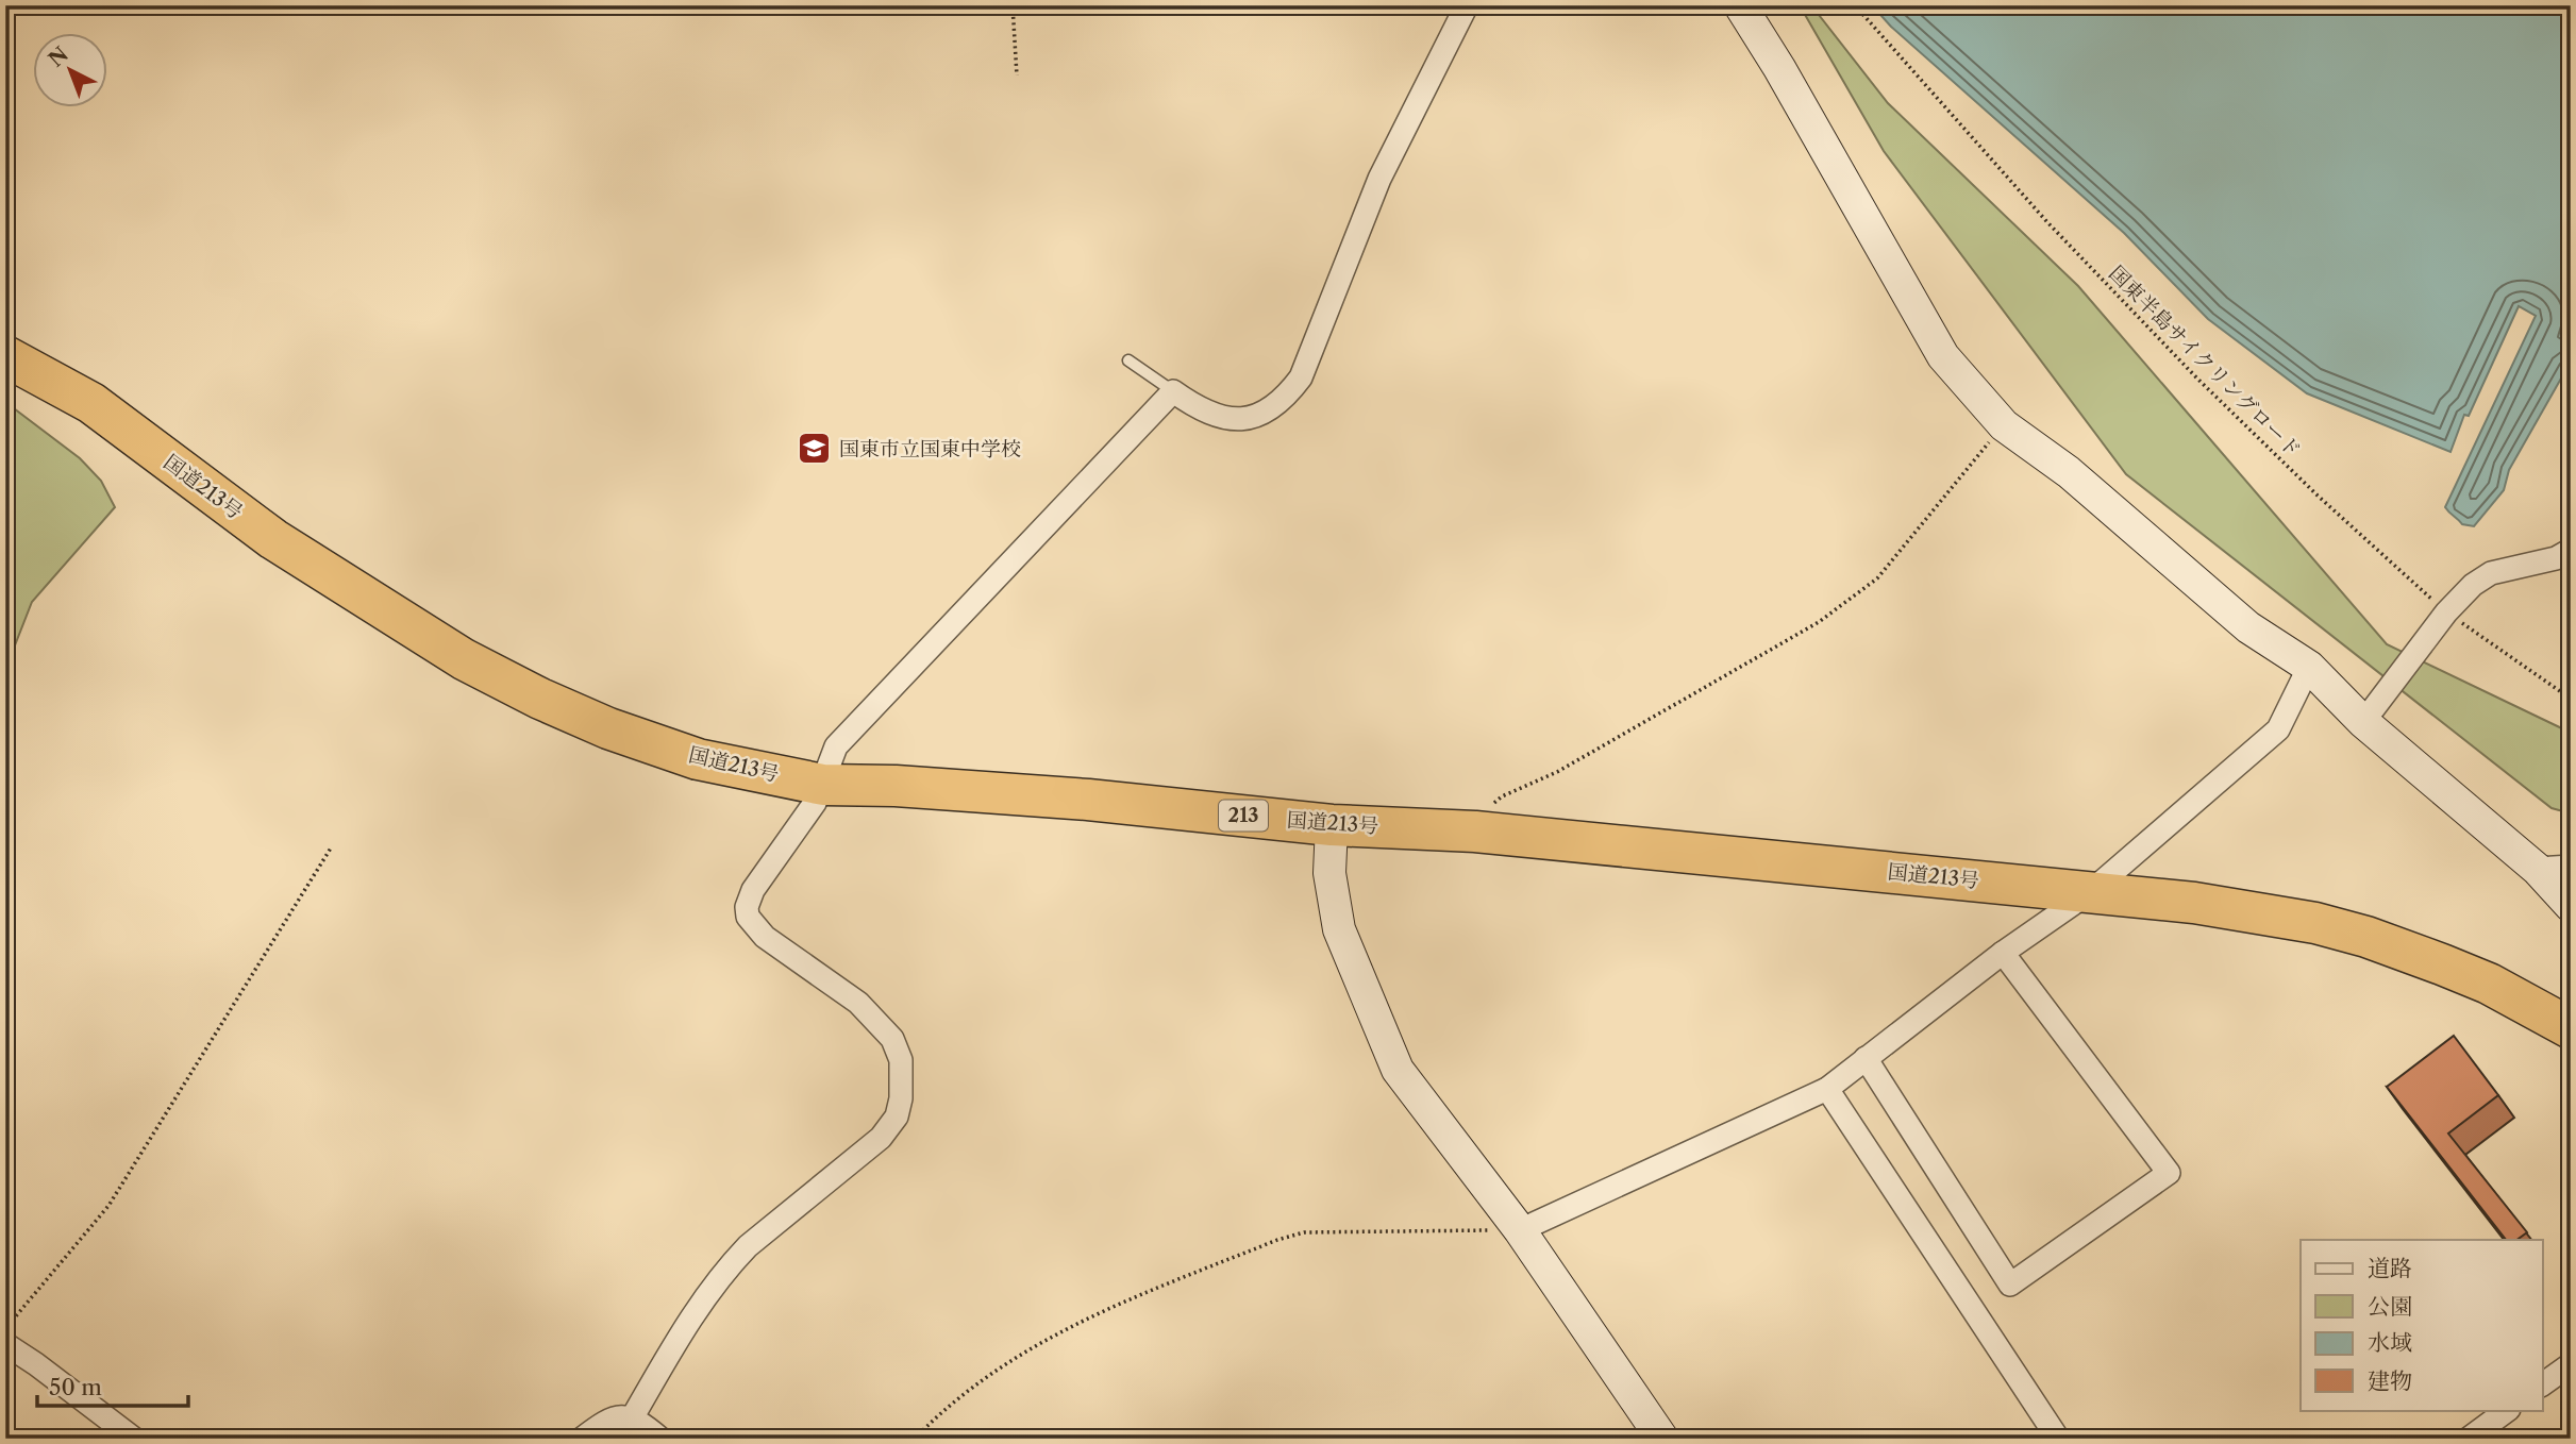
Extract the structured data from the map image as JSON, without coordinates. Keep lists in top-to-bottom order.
{
  "streets": {
    "highway": ["国道213号", "213"],
    "path": ["国東半島サイクリングロード"]
  },
  "places": {
    "school or university": ["国東市立国東中学校"]
  },
  "legend": [
    "道路",
    "公園",
    "水域",
    "建物"
  ],
  "scale_bar": "50 m",
  "north": "top left"
}
